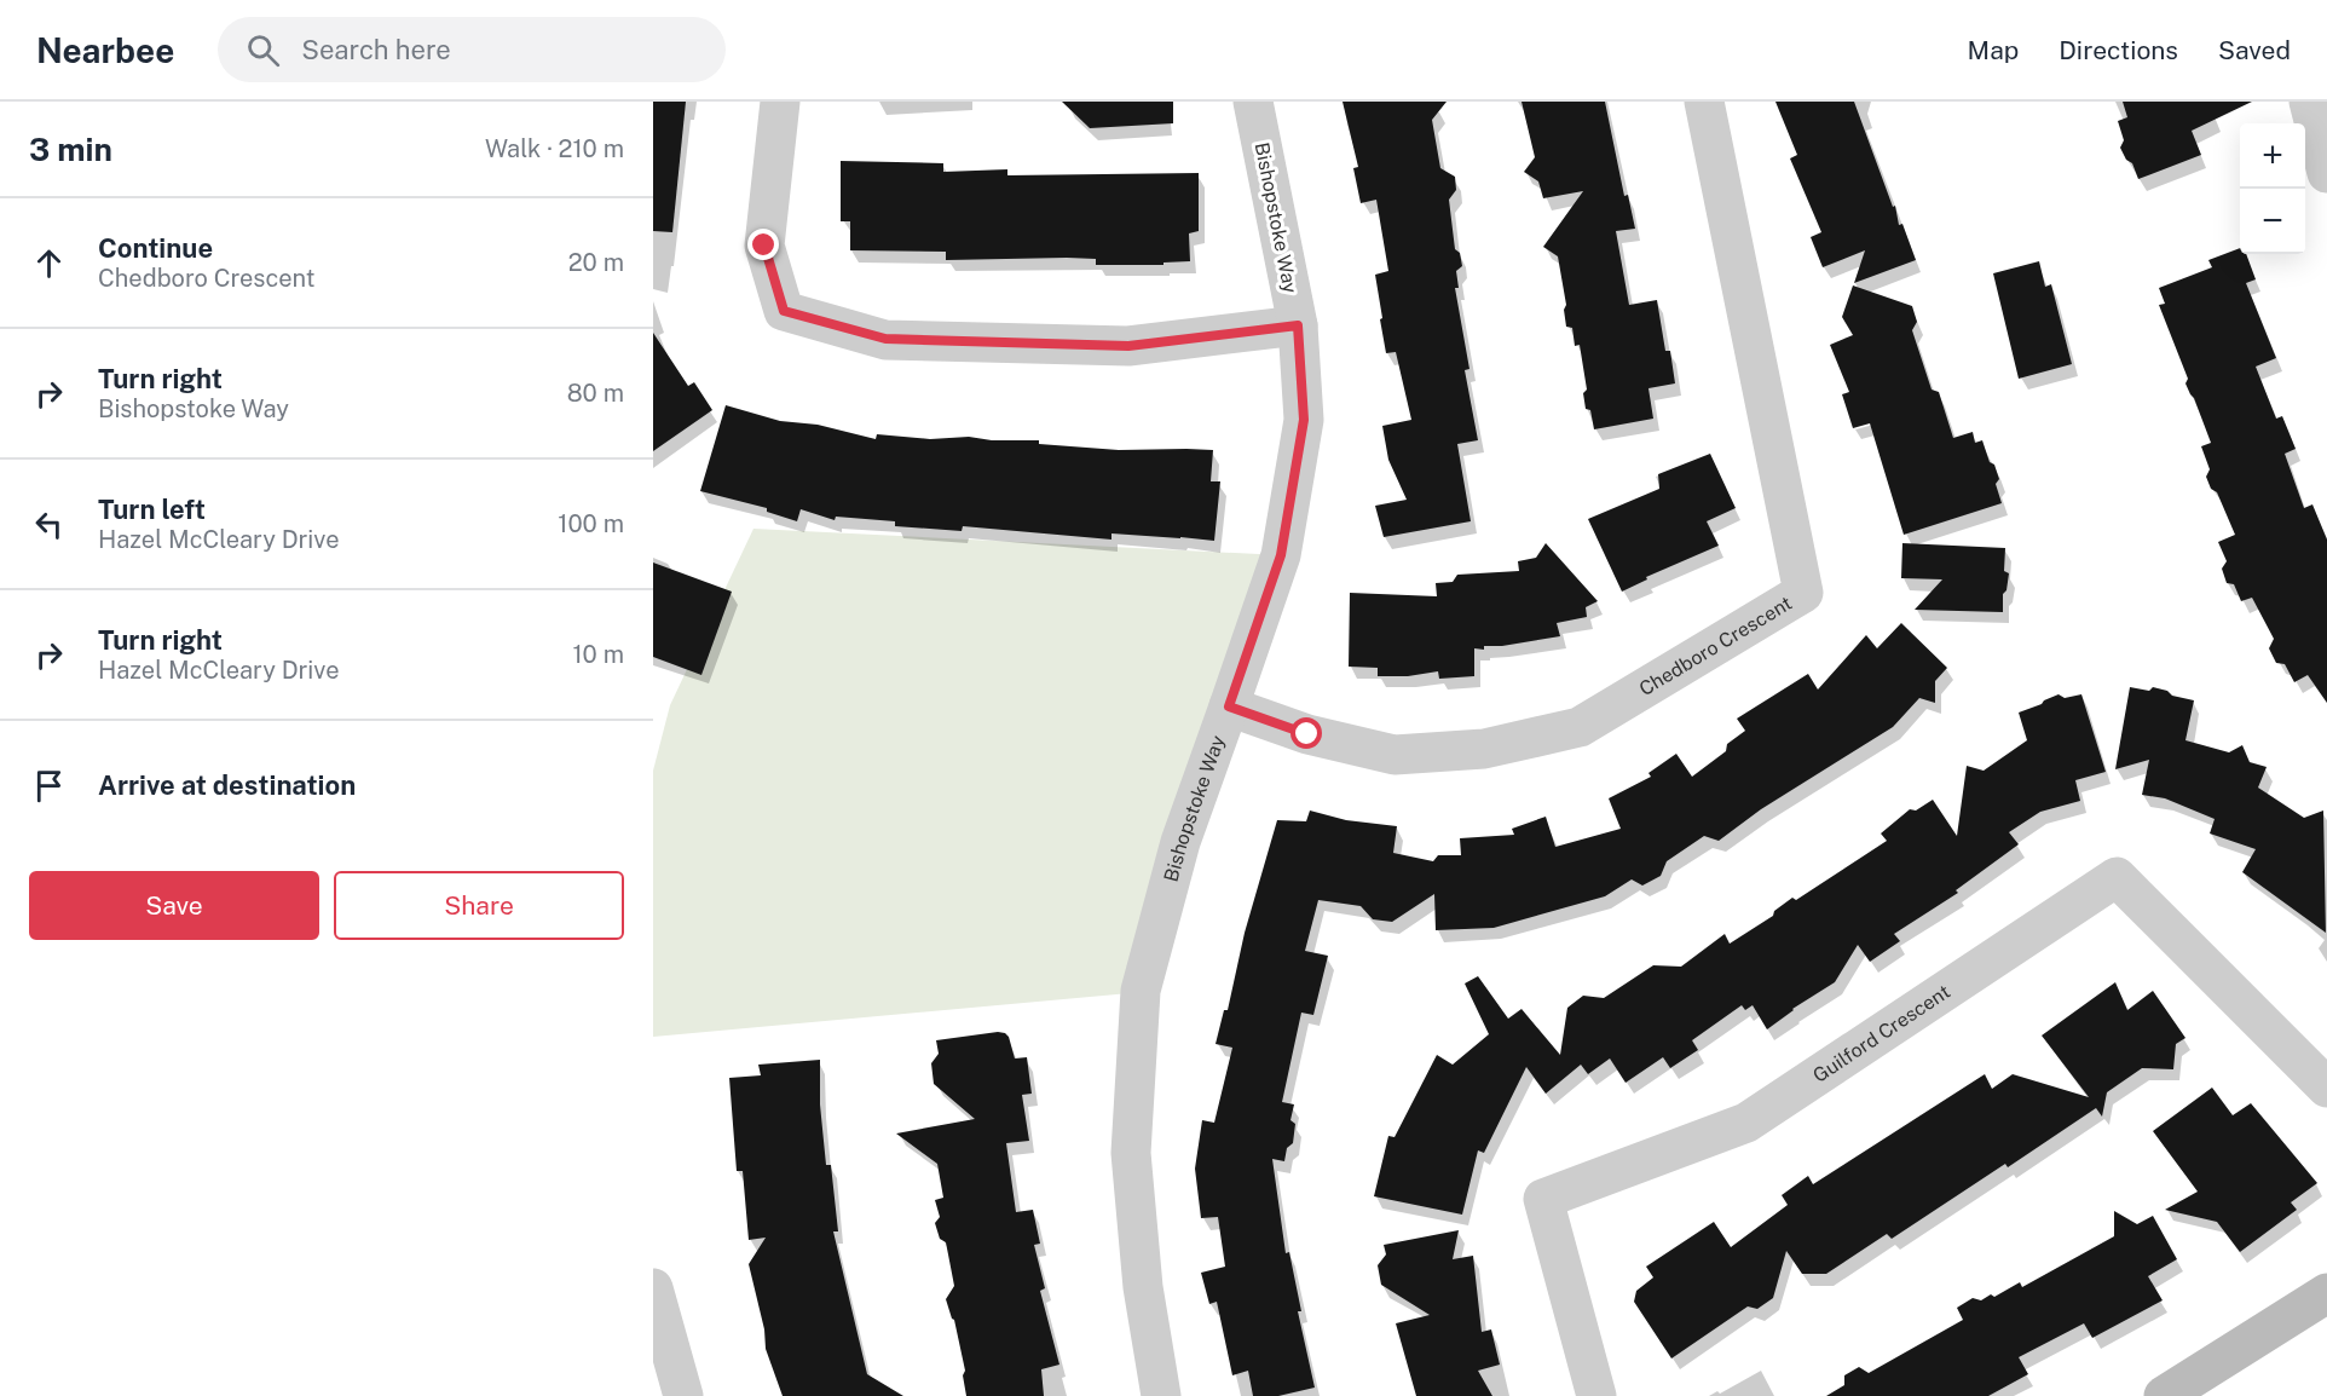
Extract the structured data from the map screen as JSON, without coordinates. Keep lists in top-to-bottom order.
{
  "streets": {
    "street": ["Bishopstoke Way", "Chedboro Crescent", "Guilford Crescent"]
  },
  "crossings": [
    ["Bishopstoke Way", "Chedboro Crescent"]
  ],
  "page": {
    "header": "Nearbee",
    "search": "Search here",
    "nav": ["Map", "Directions", "Saved"],
    "heading": ["3 min", "Walk · 210 m"],
    "map_buttons": ["+", "−"],
    "list": [
      ["Continue", "Chedboro Crescent", "20 m"],
      ["Turn right", "Bishopstoke Way", "80 m"],
      ["Turn left", "Hazel McCleary Drive", "100 m"],
      ["Turn right", "Hazel McCleary Drive", "10 m"],
      "Arrive at destination"
    ],
    "buttons": ["Save", "Share"]
  }
}
